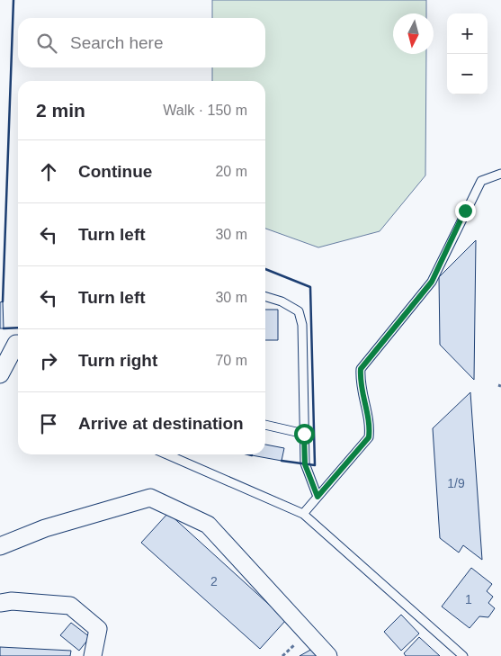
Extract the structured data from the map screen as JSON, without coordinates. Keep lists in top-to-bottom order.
{
  "house_numbers": ["1/9", "2", "1"],
  "north": "bottom",
  "page": {
    "map_buttons": ["+", "−"],
    "search": "Search here",
    "heading": ["2 min", "Walk · 150 m"],
    "list": [
      ["Continue", "20 m"],
      ["Turn left", "30 m"],
      ["Turn left", "30 m"],
      ["Turn right", "70 m"],
      "Arrive at destination"
    ]
  }
}
